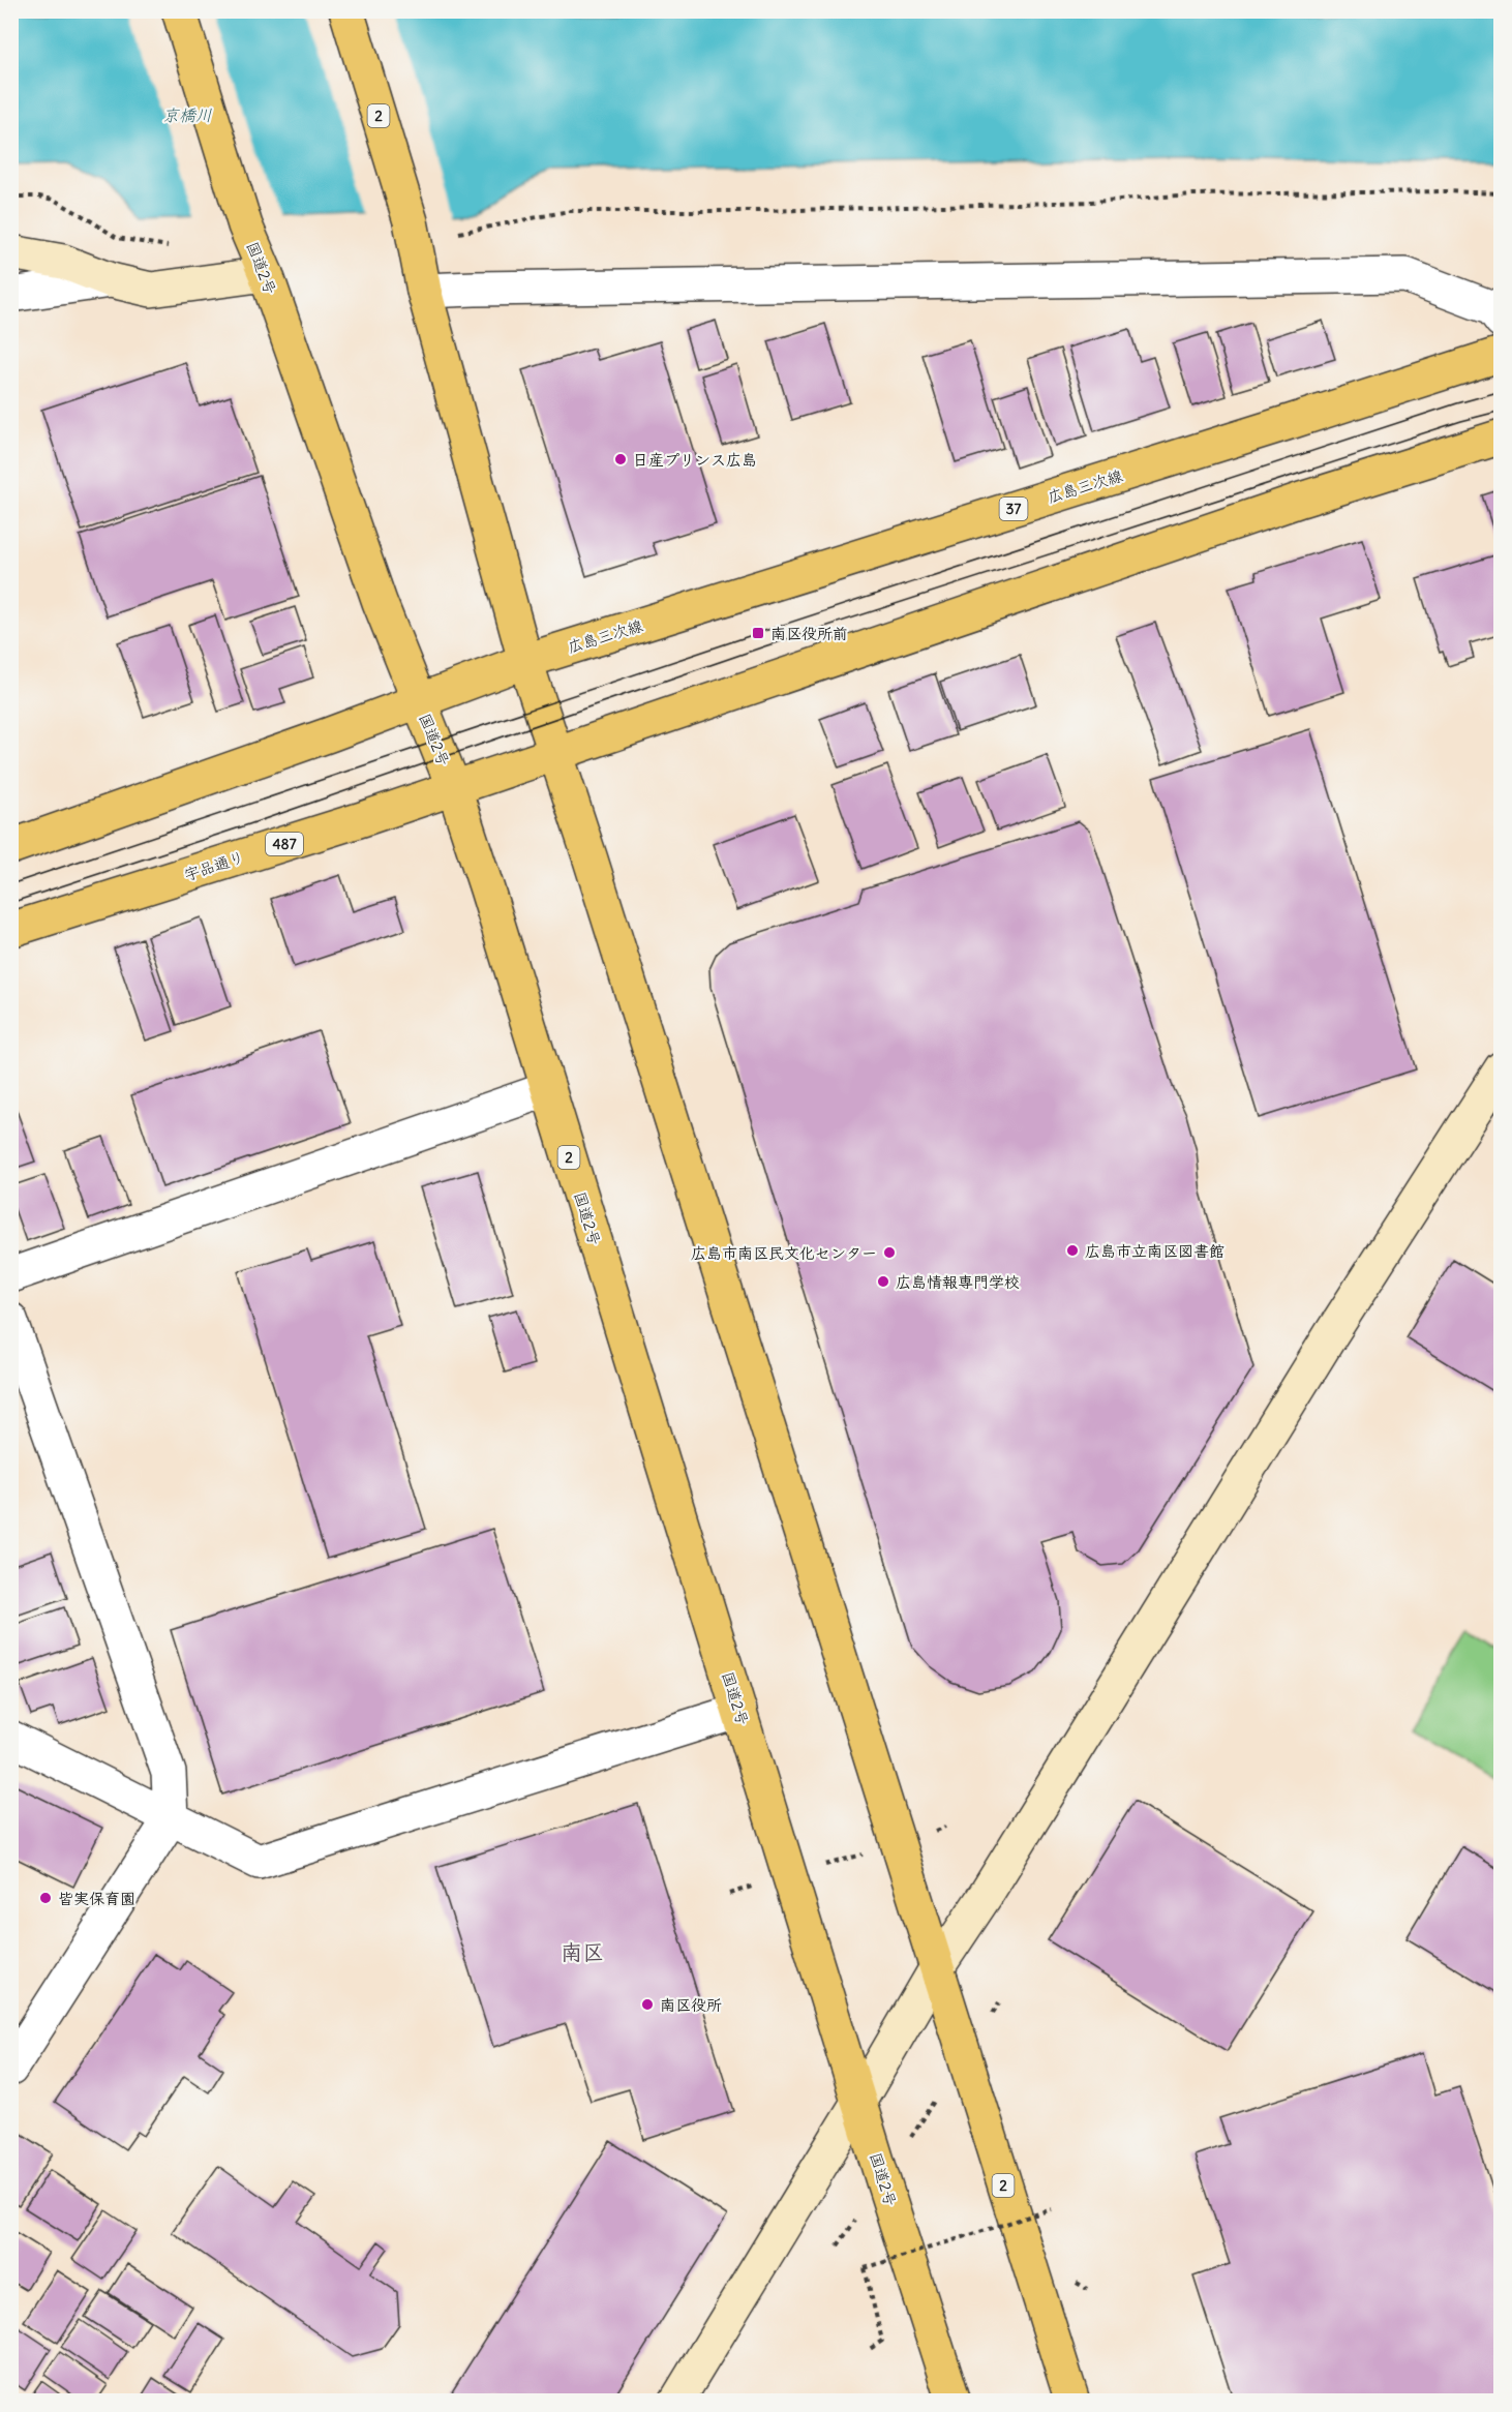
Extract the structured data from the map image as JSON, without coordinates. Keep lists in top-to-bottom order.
{
  "streets": {
    "main road": [
      "2",
      "国道2号",
      "広島三次線",
      "37",
      "487",
      "宇品通り"
    ]
  },
  "crossings": [
    ["2", "広島三次線"],
    ["2", "宇品通り"],
    ["国道2号", "宇品通り"]
  ],
  "districts": ["南区"],
  "water": ["京橋川"],
  "places": {
    "other": [
      "日産プリンス広島",
      "広島市立南区図書館",
      "広島市南区民文化センター",
      "広島情報専門学校",
      "皆実保育園",
      "南区役所"
    ],
    "transit": ["南区役所前"]
  }
}
